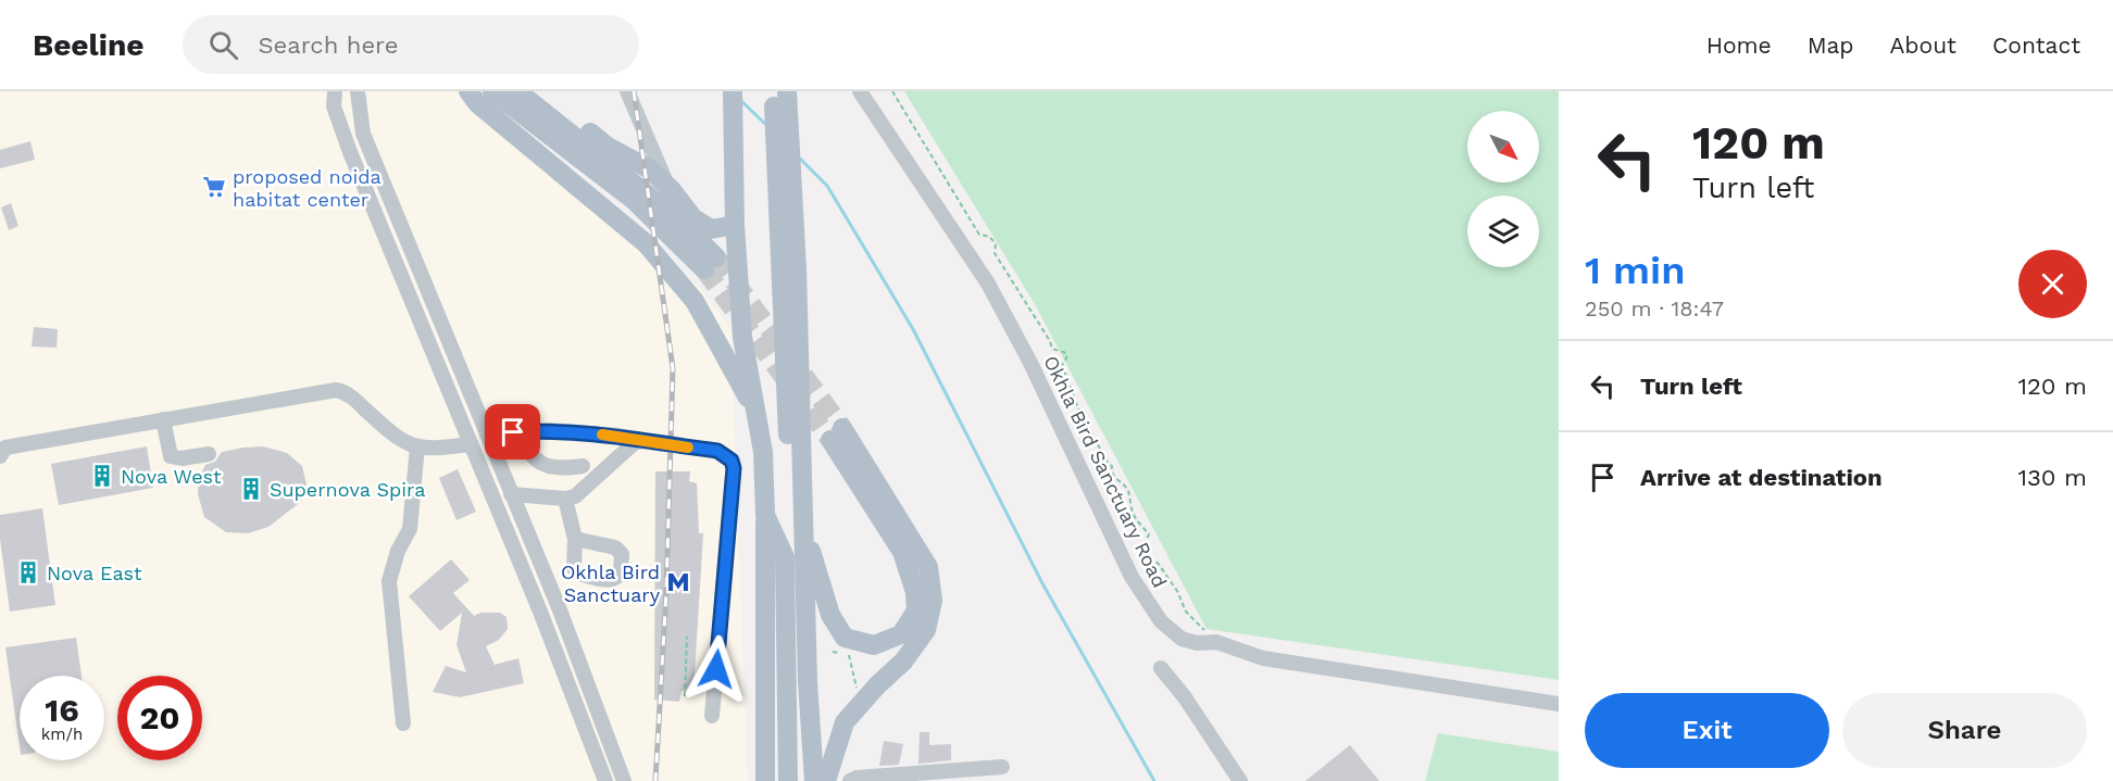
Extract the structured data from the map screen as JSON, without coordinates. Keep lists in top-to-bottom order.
{
  "streets": {
    "street": ["Okhla Bird Sanctuary Road"]
  },
  "places": {
    "supermarket": ["proposed noida habitat center"],
    "building": ["Nova West", "Supernova Spira", "Nova East"],
    "metro station": ["Okhla Bird Sanctuary"]
  },
  "north": "bottom right",
  "page": {
    "header": "Beeline",
    "search": "Search here",
    "nav": [
      "Home",
      "Map",
      "About",
      "Contact"
    ],
    "turn": ["120 m", "Turn left"],
    "heading": ["1 min", "250 m · 18:47"],
    "list": [
      {
        "name": "Turn left",
        "value": "120 m"
      },
      {
        "name": "Arrive at destination",
        "value": "130 m"
      }
    ],
    "speed": "16 km/h",
    "limit": "20",
    "buttons": ["Exit", "Share"]
  }
}
